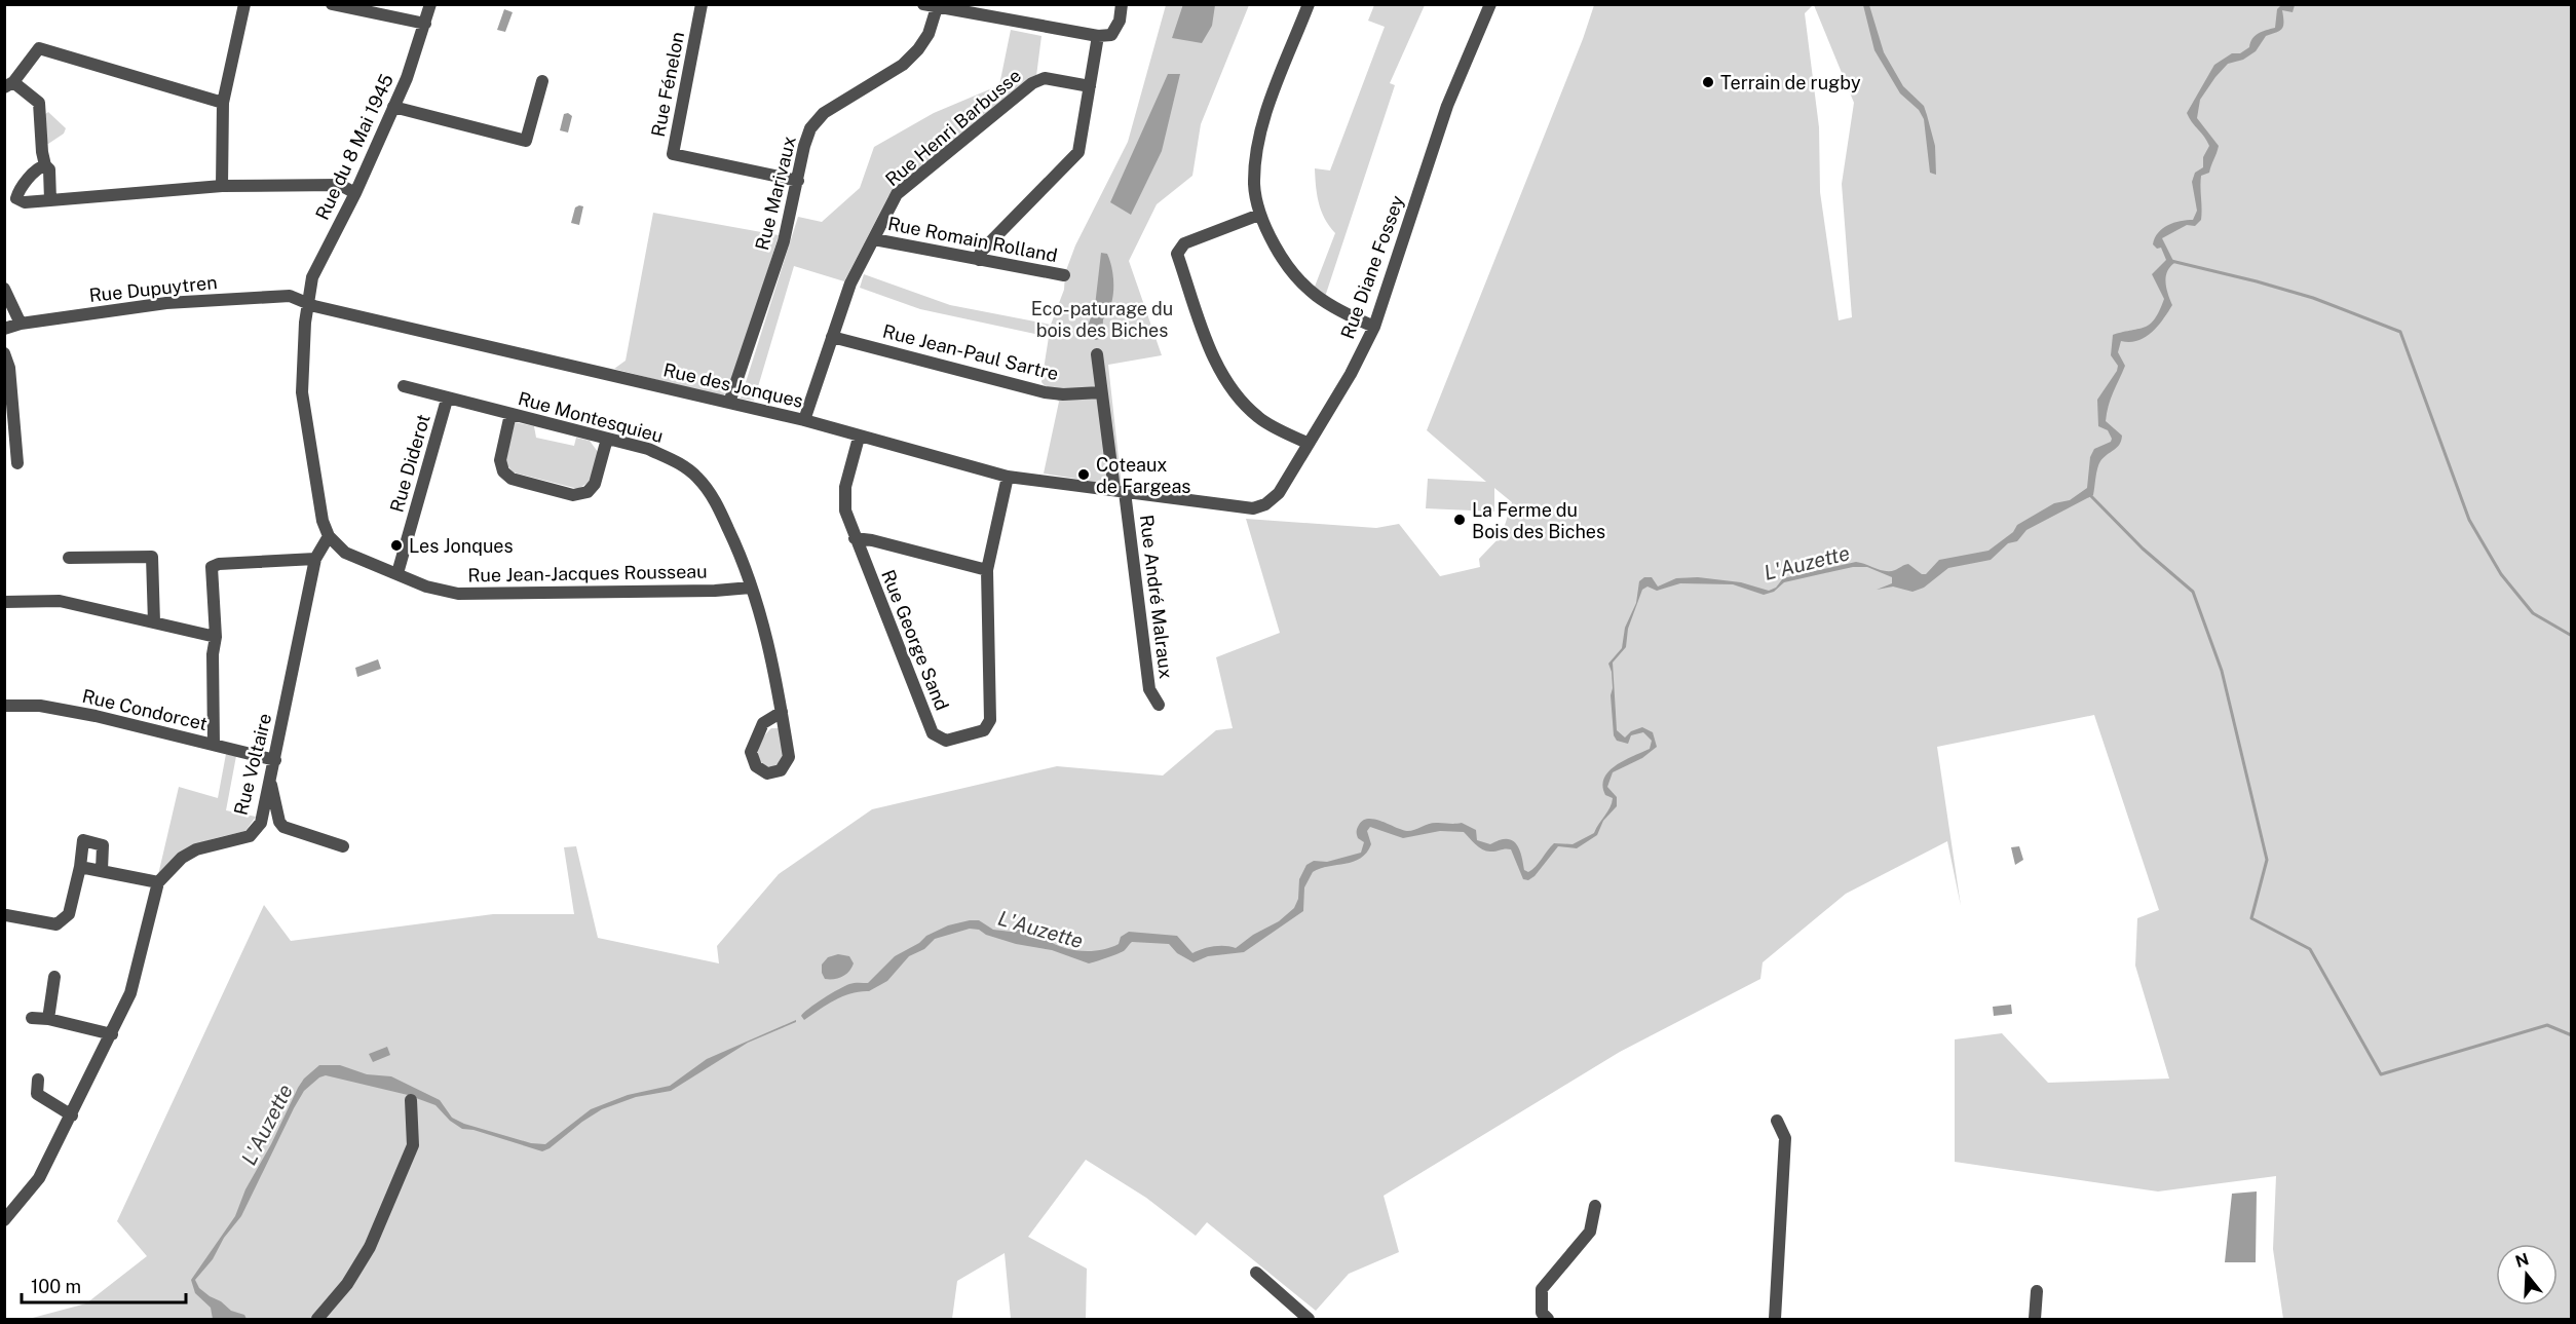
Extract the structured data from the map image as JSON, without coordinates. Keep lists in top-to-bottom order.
{
  "streets": {
    "street": [
      "Rue Fénelon",
      "Rue Henri Barbusse",
      "Rue du 8 Mai 1945",
      "Rue Marivaux",
      "Rue Romain Rolland",
      "Rue Diane Fossey",
      "Rue Dupuytren",
      "Rue Jean-Paul Sartre",
      "Rue des Jonques",
      "Rue Montesquieu",
      "Rue Diderot",
      "Rue Jean-Jacques Rousseau",
      "Rue André Malraux",
      "Rue George Sand",
      "Rue Condorcet",
      "Rue Voltaire"
    ]
  },
  "crossings": [
    ["Rue Fénelon", "Rue Marivaux"],
    ["Rue Henri Barbusse", "Rue Romain Rolland"],
    ["Rue Henri Barbusse", "Rue Jean-Paul Sartre"],
    ["Rue Henri Barbusse", "Rue des Jonques"],
    ["Rue du 8 Mai 1945", "Rue des Jonques"],
    ["Rue Marivaux", "Rue des Jonques"],
    ["Rue Diane Fossey", "Rue des Jonques"],
    ["Rue Dupuytren", "Rue des Jonques"],
    ["Rue Jean-Paul Sartre", "Rue André Malraux"],
    ["Rue des Jonques", "Rue André Malraux"],
    ["Rue des Jonques", "Rue George Sand"],
    ["Rue Montesquieu", "Rue Diderot"],
    ["Rue Montesquieu", "Rue Jean-Jacques Rousseau"],
    ["Rue Diderot", "Rue Jean-Jacques Rousseau"],
    ["Rue Jean-Jacques Rousseau", "Rue Voltaire"],
    ["Rue Condorcet", "Rue Voltaire"]
  ],
  "water": ["L'Auzette"],
  "parks": ["Eco-paturage du bois des Biches"],
  "places": [
    "Terrain de rugby",
    "Coteaux de Fargeas",
    "La Ferme du Bois des Biches",
    "Les Jonques"
  ],
  "scale_bar": "100 m",
  "north": "top"
}
